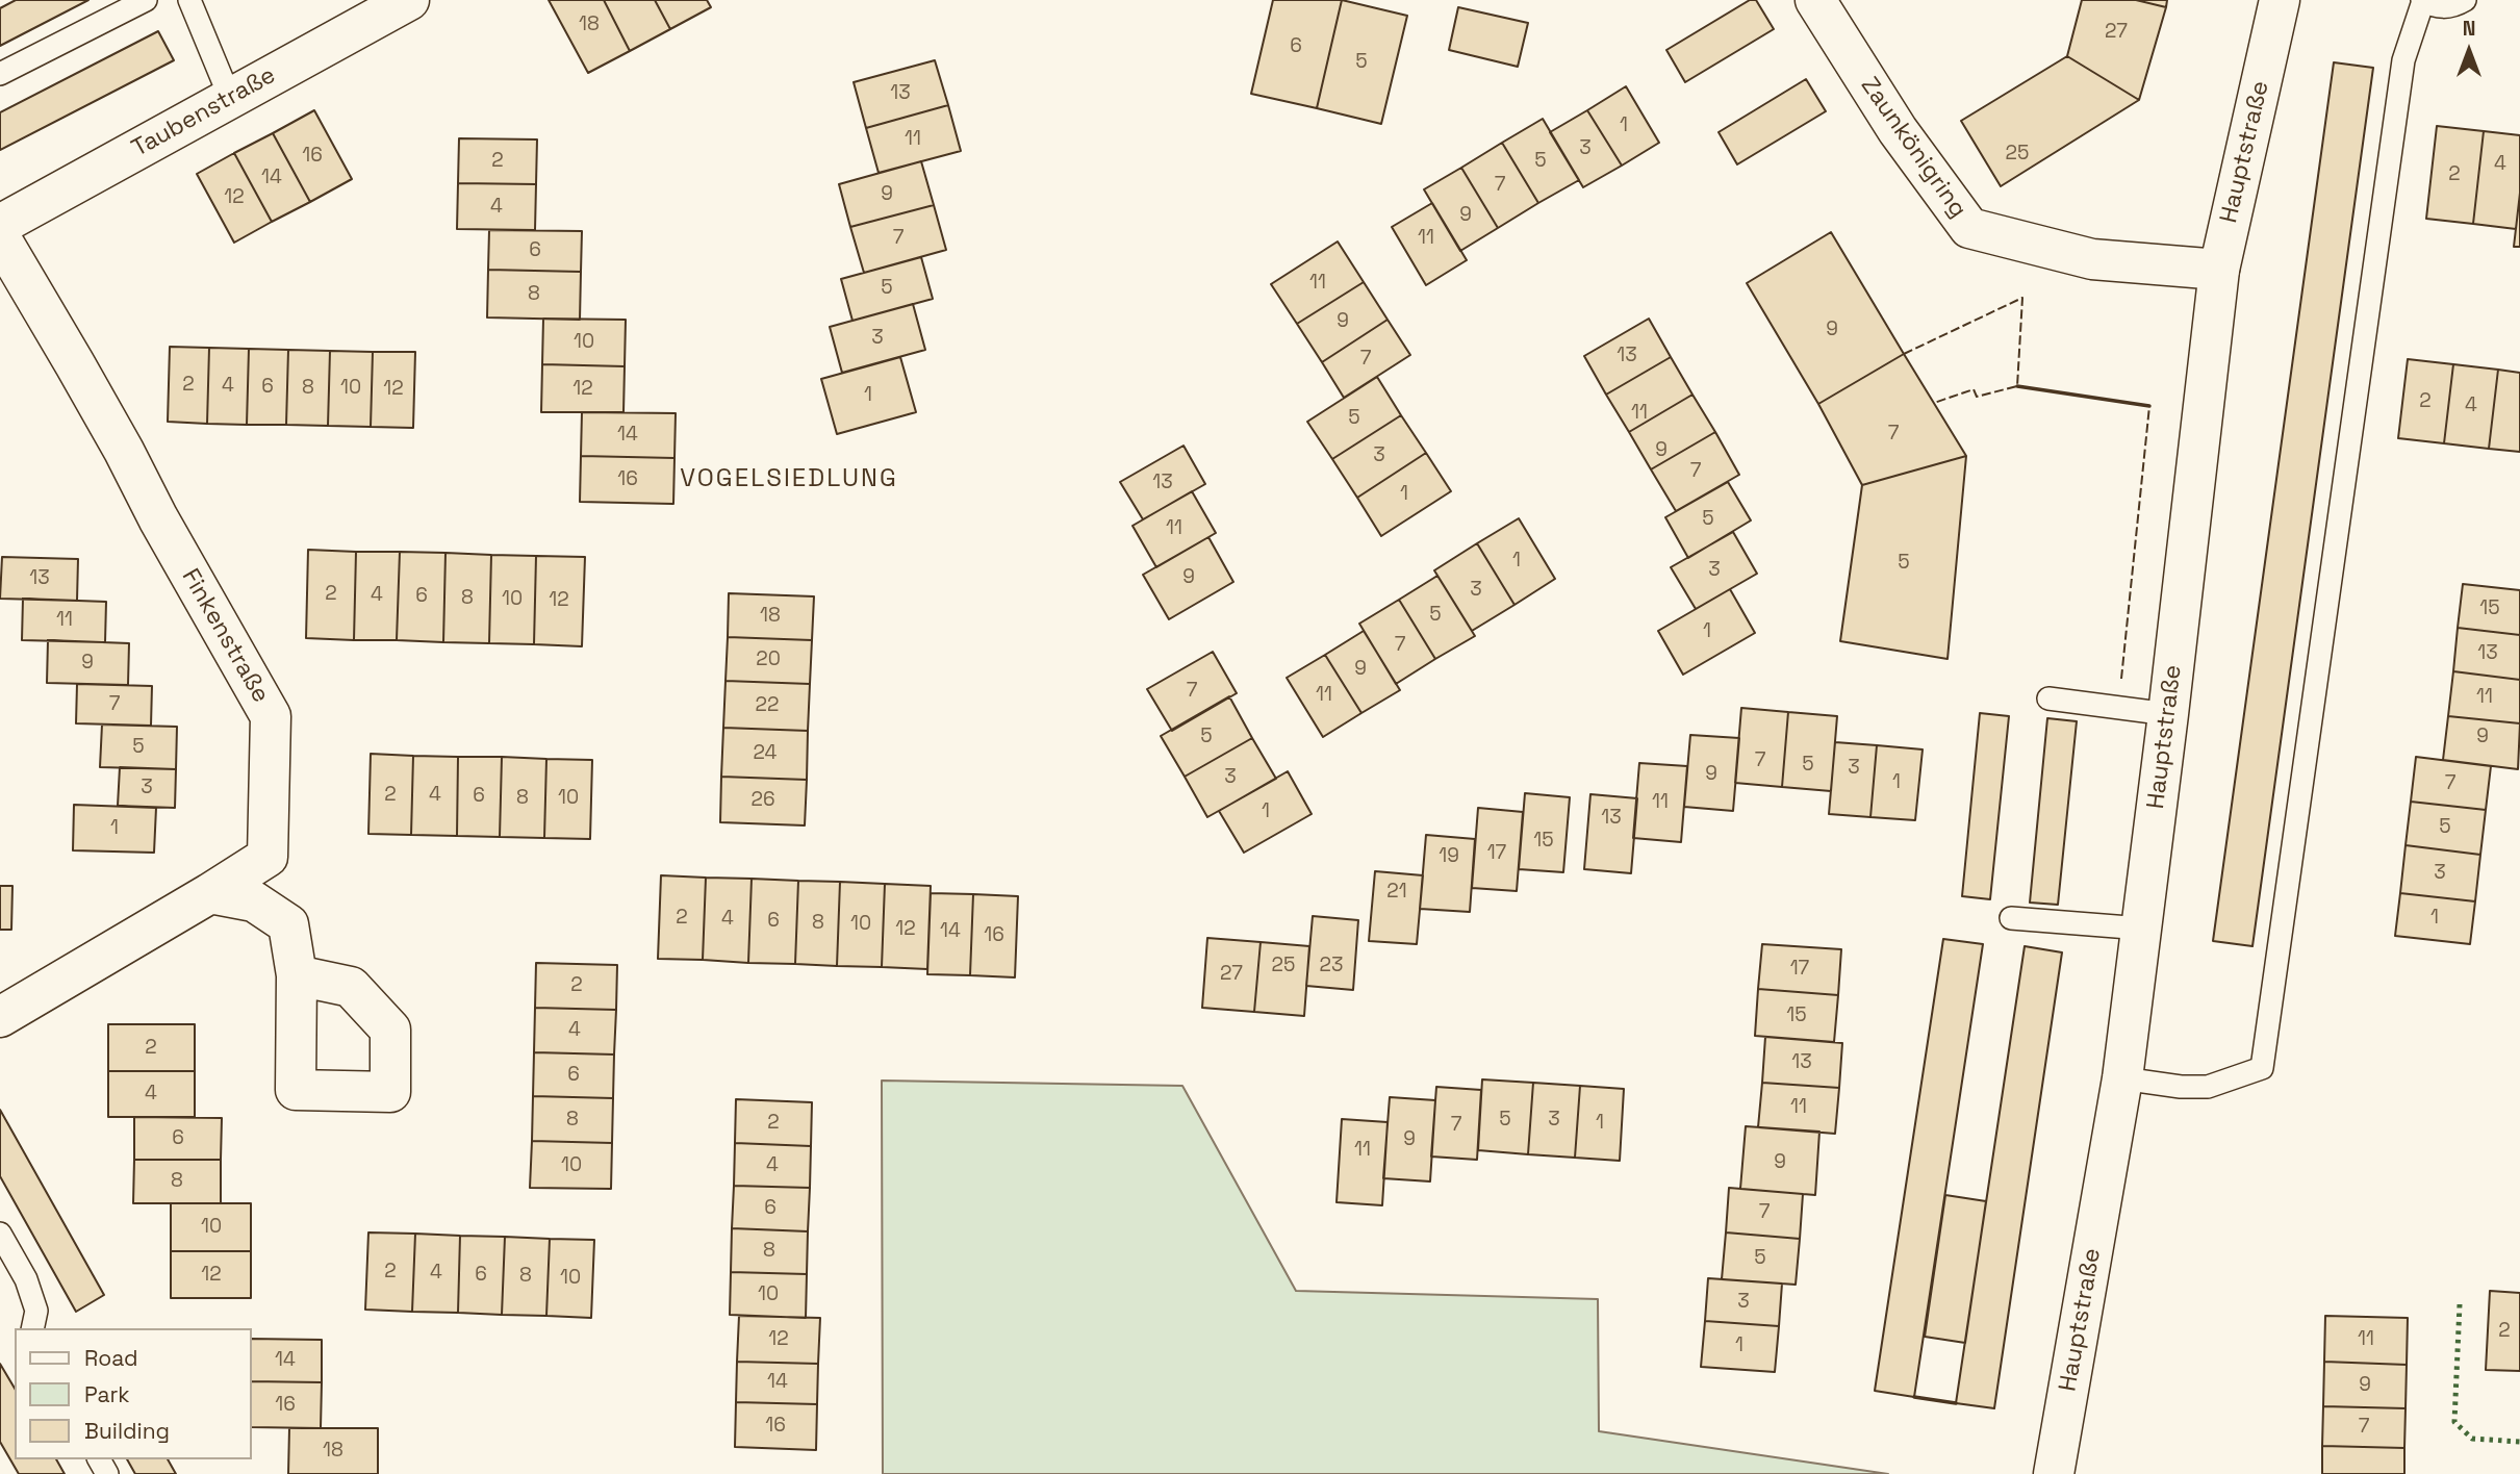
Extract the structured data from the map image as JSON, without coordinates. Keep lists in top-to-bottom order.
{
  "streets": {
    "street": [
      "Taubenstraße",
      "Zaunkönigring",
      "Hauptstraße",
      "Finkenstraße"
    ]
  },
  "crossings": [
    ["Zaunkönigring", "Hauptstraße"]
  ],
  "districts": ["VOGELSIEDLUNG"],
  "house_numbers": [
    "18",
    "27",
    "6",
    "5",
    "13",
    "1",
    "11",
    "3",
    "25",
    "16",
    "2",
    "5",
    "4",
    "2",
    "14",
    "7",
    "9",
    "12",
    "4",
    "9",
    "7",
    "11",
    "6",
    "11",
    "5",
    "8",
    "9",
    "9",
    "3",
    "10",
    "13",
    "7",
    "2",
    "4",
    "6",
    "8",
    "10",
    "12",
    "12",
    "1",
    "2",
    "4",
    "11",
    "5",
    "7",
    "14",
    "9",
    "3",
    "7",
    "16",
    "13",
    "1",
    "5",
    "11",
    "1",
    "5",
    "3",
    "9",
    "13",
    "3",
    "2",
    "4",
    "6",
    "8",
    "10",
    "12",
    "15",
    "5",
    "18",
    "11",
    "1",
    "7",
    "13",
    "20",
    "9",
    "9",
    "7",
    "11",
    "11",
    "7",
    "22",
    "5",
    "9",
    "5",
    "24",
    "7",
    "5",
    "3",
    "9",
    "3",
    "1",
    "7",
    "3",
    "2",
    "4",
    "6",
    "8",
    "10",
    "26",
    "11",
    "1",
    "13",
    "5",
    "1",
    "15",
    "17",
    "19",
    "3",
    "21",
    "2",
    "1",
    "4",
    "6",
    "8",
    "10",
    "12",
    "14",
    "16",
    "25",
    "23",
    "17",
    "27",
    "2",
    "15",
    "4",
    "2",
    "13",
    "6",
    "4",
    "11",
    "8",
    "5",
    "3",
    "2",
    "1",
    "7",
    "6",
    "9",
    "11",
    "9",
    "10",
    "4",
    "8",
    "6",
    "7",
    "10",
    "8",
    "5",
    "2",
    "4",
    "12",
    "6",
    "8",
    "10",
    "10",
    "3",
    "2",
    "12",
    "11",
    "1",
    "14",
    "14",
    "9",
    "16",
    "16",
    "7",
    "18"
  ],
  "legend": ["Road", "Park", "Building"],
  "north": "top"
}
